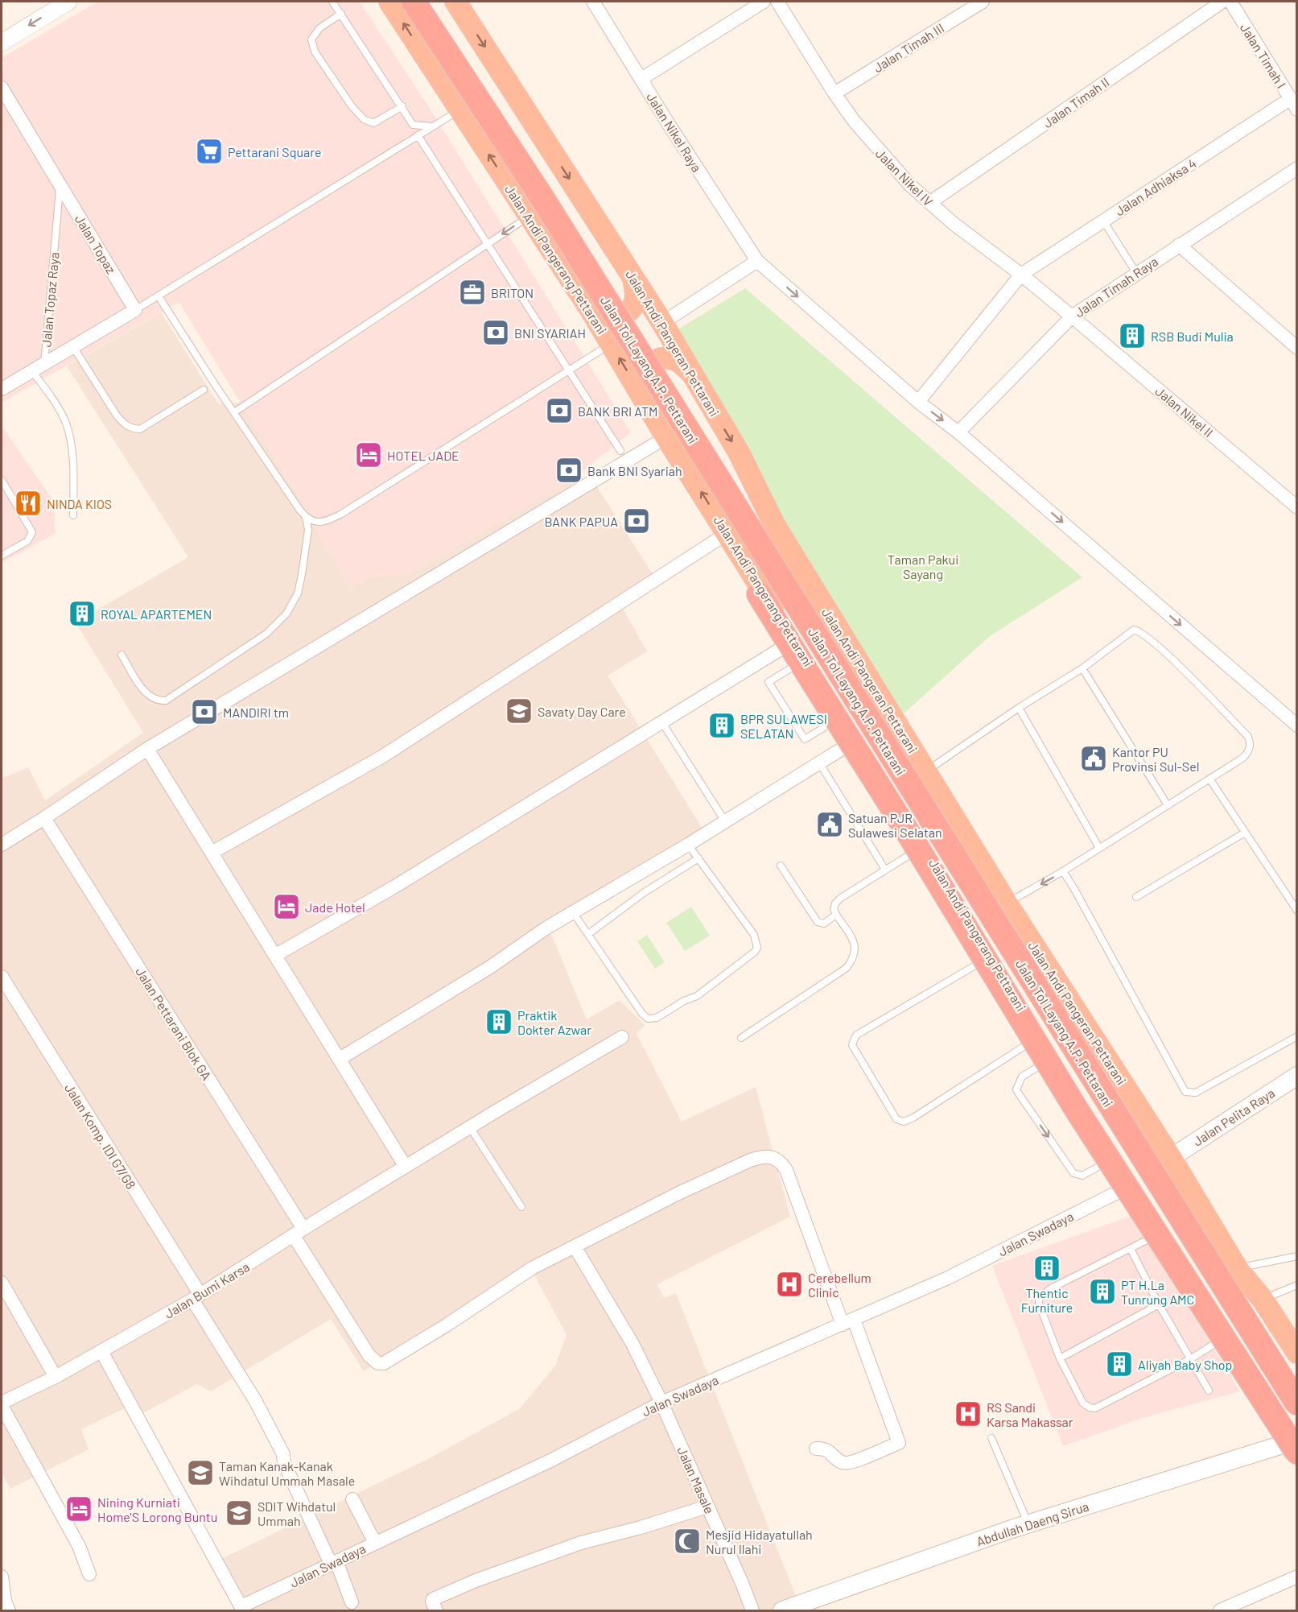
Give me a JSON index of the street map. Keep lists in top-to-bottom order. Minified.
{"streets":{"highway":["Jalan Andi Pangerang Pettarani","Jalan Andi Pangeran Pettarani","Jalan Tol Layang A.P. Pettarani"],"main road":["Jalan Pelita Raya","Abdullah Daeng Sirua"],"street":["Jalan Timah III","Jalan Timah I","Jalan Timah II","Jalan Nikel Raya","Jalan Nikel IV","Jalan Adhiaksa 4","Jalan Topaz","Jalan Timah Raya","Jalan Topaz Raya","Jalan Nikel II","Jalan Pettarani Blok GA","Jalan Komp. IDI G7/G8","Jalan Swadaya","Jalan Bumi Karsa","Jalan Masale"]},"crossings":[["Jalan Timah III","Jalan Nikel IV"],["Jalan Timah I","Jalan Adhiaksa 4"],["Jalan Timah II","Jalan Nikel IV"],["Jalan Nikel Raya","Jalan Adhiaksa 4"],["Jalan Nikel Raya","Jalan Timah Raya"],["Jalan Nikel IV","Jalan Adhiaksa 4"],["Jalan Nikel IV","Jalan Timah Raya"],["Jalan Nikel IV","Jalan Nikel II"],["Jalan Topaz","Jalan Topaz Raya"],["Jalan Andi Pangerang Pettarani","Jalan Swadaya"],["Jalan Timah Raya","Jalan Nikel II"],["Jalan Andi Pangeran Pettarani","Jalan Pelita Raya"],["Jalan Pettarani Blok GA","Jalan Bumi Karsa"],["Jalan Pettarani Blok GA","Jalan Masale"],["Jalan Komp. IDI G7/G8","Jalan Swadaya"],["Jalan Komp. IDI G7/G8","Jalan Bumi Karsa"],["Jalan Swadaya","Jalan Masale"]],"one_way":["Jalan Nikel Raya"],"parks":["Taman Pakui Sayang"],"places":{"supermarket":["Pettarani Square"],"office":["BRITON"],"bank":["BNI SYARIAH","BANK BRI ATM","Bank BNI Syariah","BANK PAPUA","MANDIRI tm"],"building":["RSB Budi Mulia","ROYAL APARTEMEN","BPR SULAWESI SELATAN","Praktik Dokter Azwar","Thentic Furniture","PT H.La Tunrung AMC","Aliyah Baby Shop"],"hotel":["HOTEL JADE","Jade Hotel","Nining Kurniati Home'S Lorong Buntu"],"restaurant":["NINDA KIOS"],"school or university":["Savaty Day Care","Taman Kanak-Kanak Wihdatul Ummah Masale","SDIT Wihdatul Ummah"],"public building":["Kantor PU Provinsi Sul-Sel","Satuan PJR Sulawesi Selatan"],"hospital":["Cerebellum Clinic","RS Sandi Karsa Makassar"],"mosque":["Mesjid Hidayatullah Nurul Ilahi"]}}
